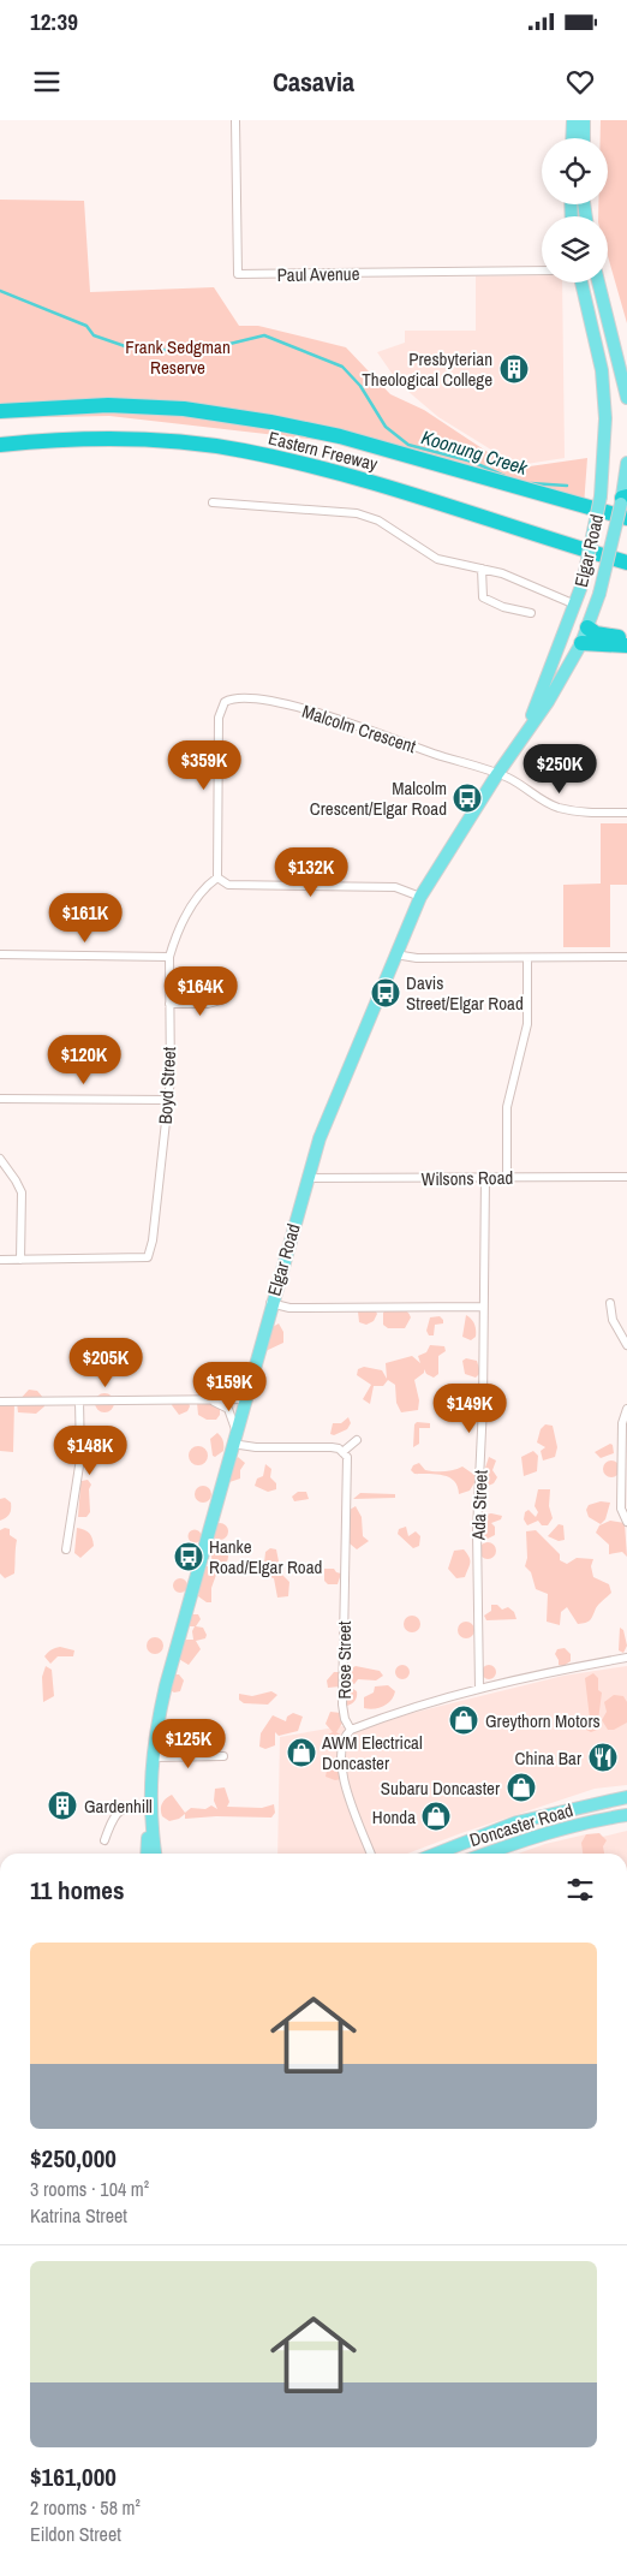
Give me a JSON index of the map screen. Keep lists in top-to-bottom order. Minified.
{"streets":{"highway":["Eastern Freeway"],"main road":["Elgar Road","Doncaster Road"],"street":["Paul Avenue","Malcolm Crescent","Boyd Street","Wilsons Road","Ada Street","Rose Street"]},"crossings":[["Elgar Road","Malcolm Crescent"],["Elgar Road","Wilsons Road"],["Malcolm Crescent","Boyd Street"],["Wilsons Road","Ada Street"]],"water":["Koonung Creek"],"parks":["Frank Sedgman Reserve"],"places":{"building":["Presbyterian Theological College","Gardenhill"],"bus stop":["Malcolm Crescent/Elgar Road","Davis Street/Elgar Road","Hanke Road/Elgar Road"],"shop":["Greythorn Motors","AWM Electrical Doncaster","Subaru Doncaster","Honda"],"restaurant":["China Bar"]},"page":{"status":"12:39","header":"Casavia","price":["$359K","$250K","$132K","$161K","$164K","$120K","$205K","$159K","$149K","$148K","$125K"],"heading":"11 homes","list":[{"name":"$250,000","note":"3 rooms · 104 m² · Katrina Street"},{"name":"$161,000","note":"2 rooms · 58 m² · Eildon Street"}]}}
